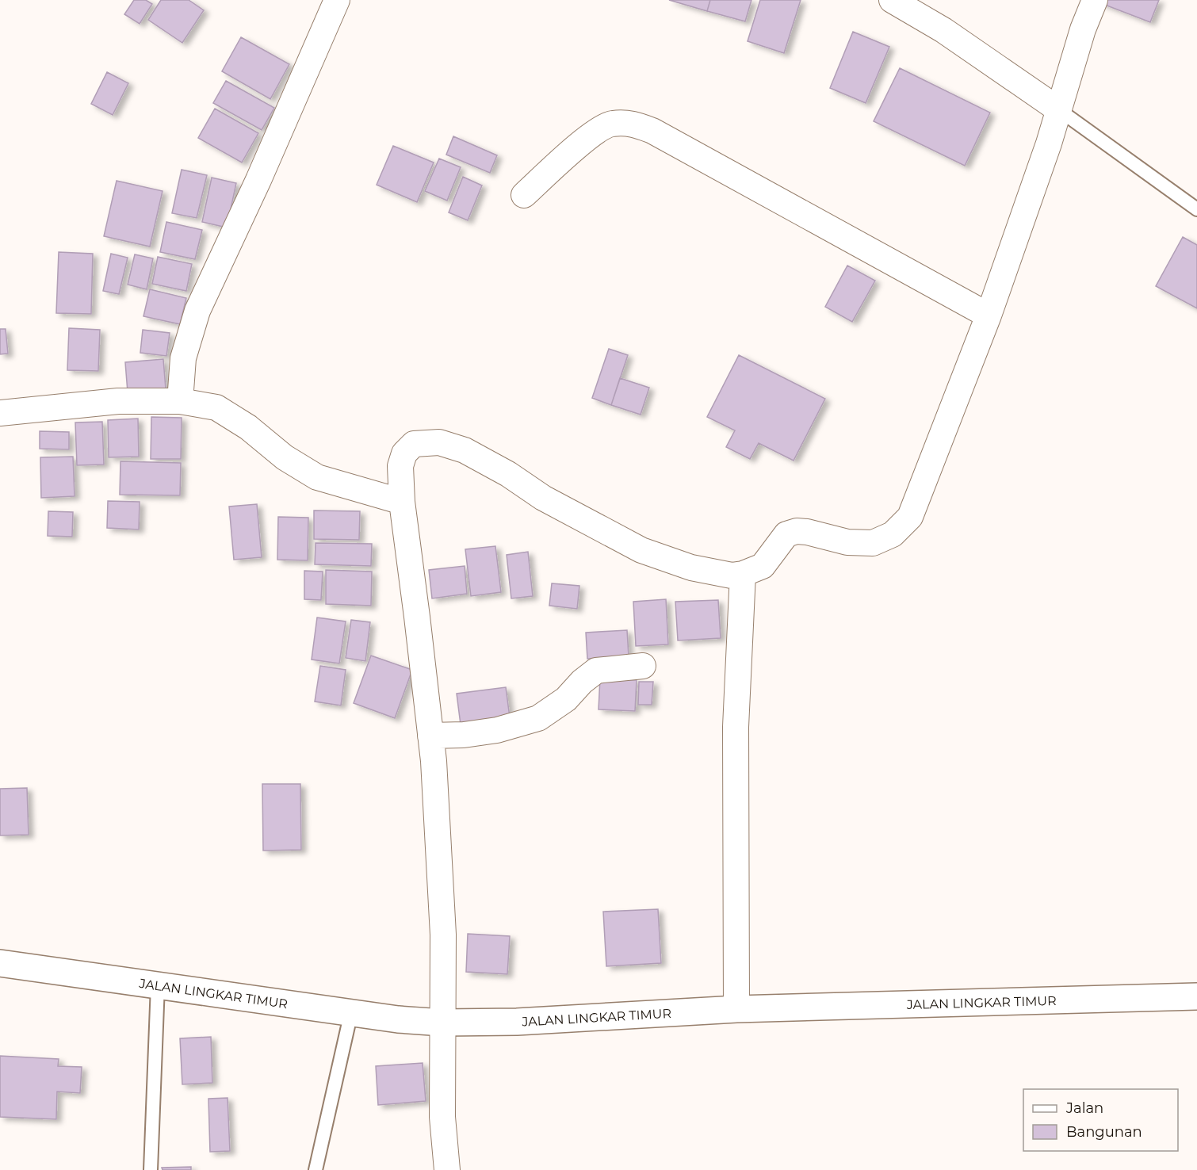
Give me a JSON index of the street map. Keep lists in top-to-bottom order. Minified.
{"streets":{"highway":["JALAN LINGKAR TIMUR"]},"legend":["Jalan","Bangunan"]}
